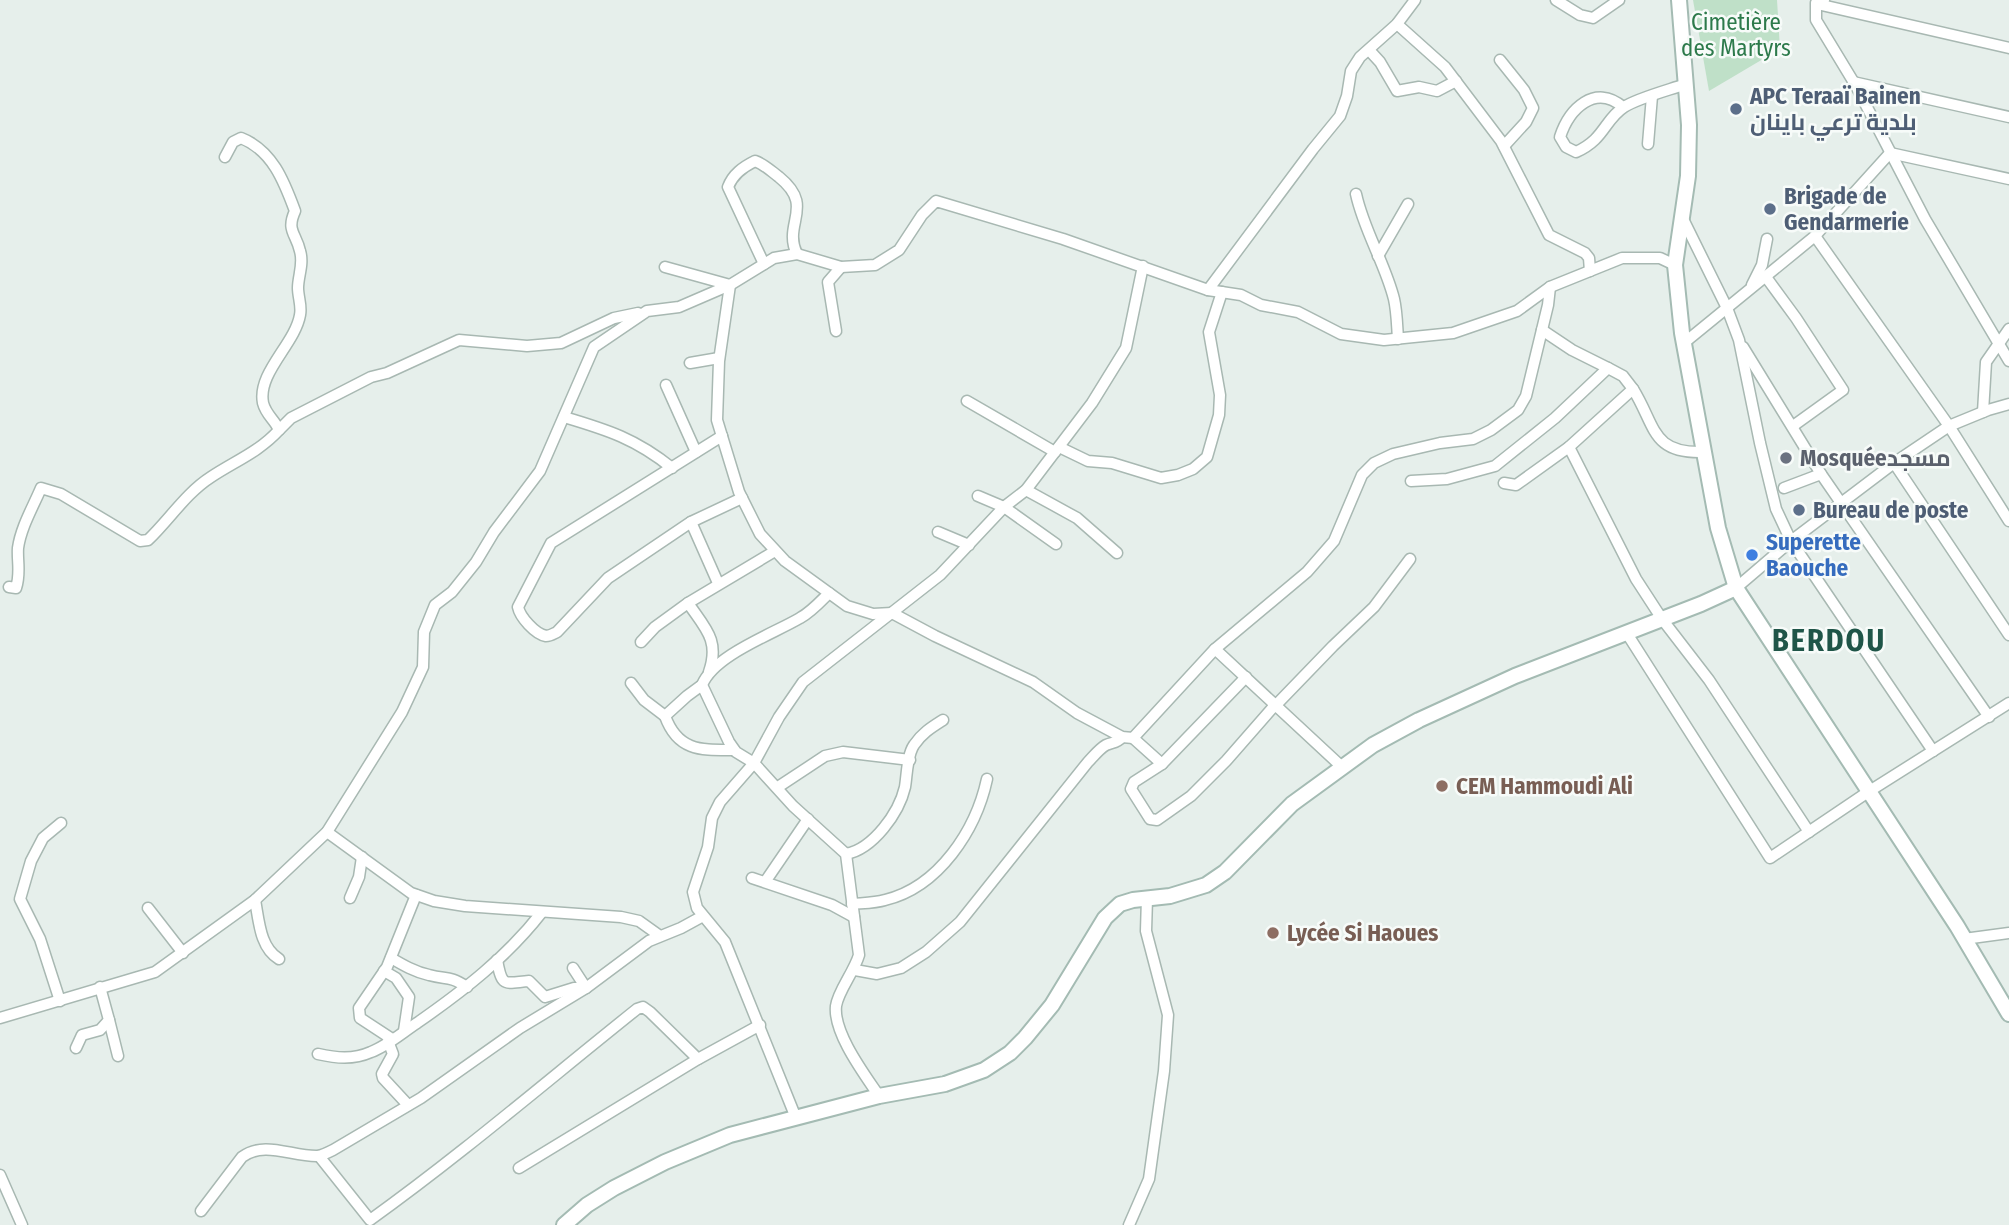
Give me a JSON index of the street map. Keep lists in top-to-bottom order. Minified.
{"districts":["BERDOU"],"parks":["Cimetière des Martyrs"],"places":["APC Teraaï Bainen بلدية ترعي باينان","Brigade de Gendarmerie","Mosquéeمسجد","Bureau de poste","Superette Baouche","CEM Hammoudi Ali","Lycée Si Haoues"]}
